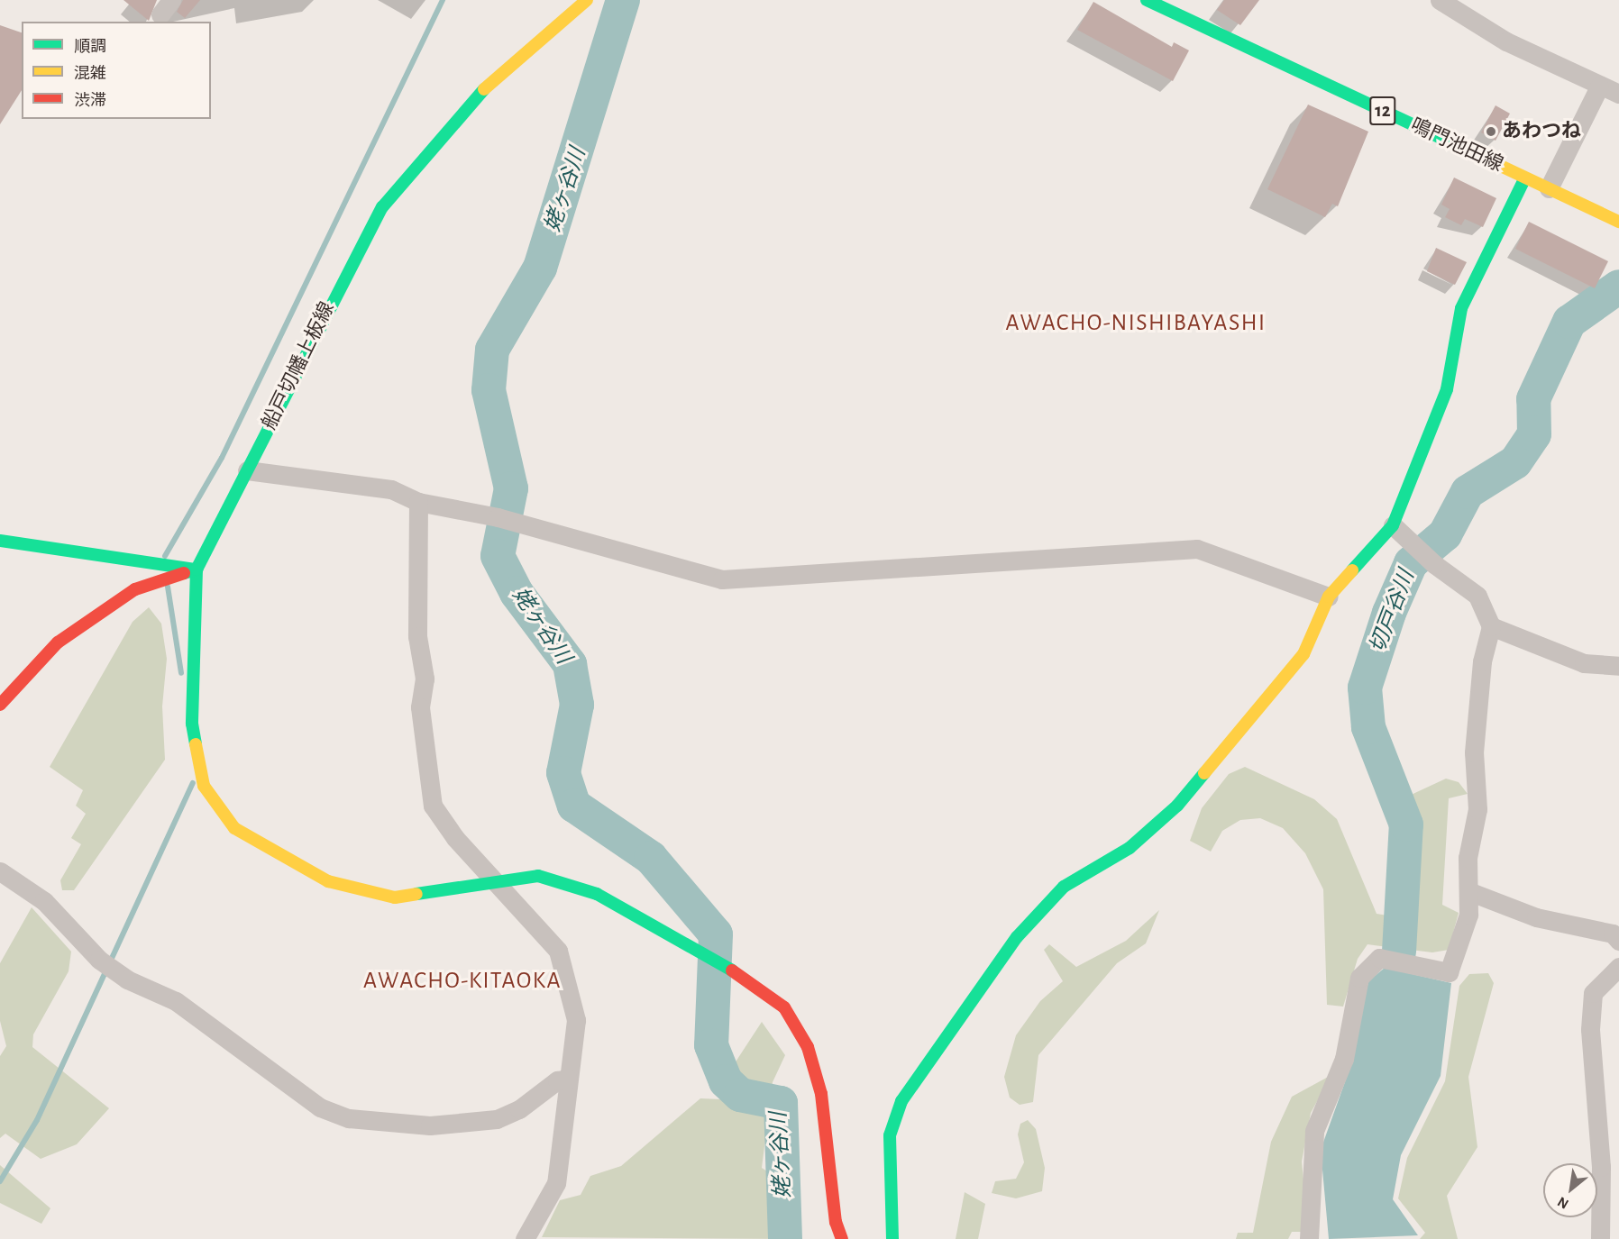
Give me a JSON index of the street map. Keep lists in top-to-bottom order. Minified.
{"streets":{"street":["12","鳴門池田線","船戸切幡上板線"]},"districts":["AWACHO-NISHIBAYASHI","AWACHO-KITAOKA"],"water":["姥ヶ谷川","切戸谷川"],"places":["あわつね"],"legend":["順調","混雑","渋滞"],"north":"bottom left"}
